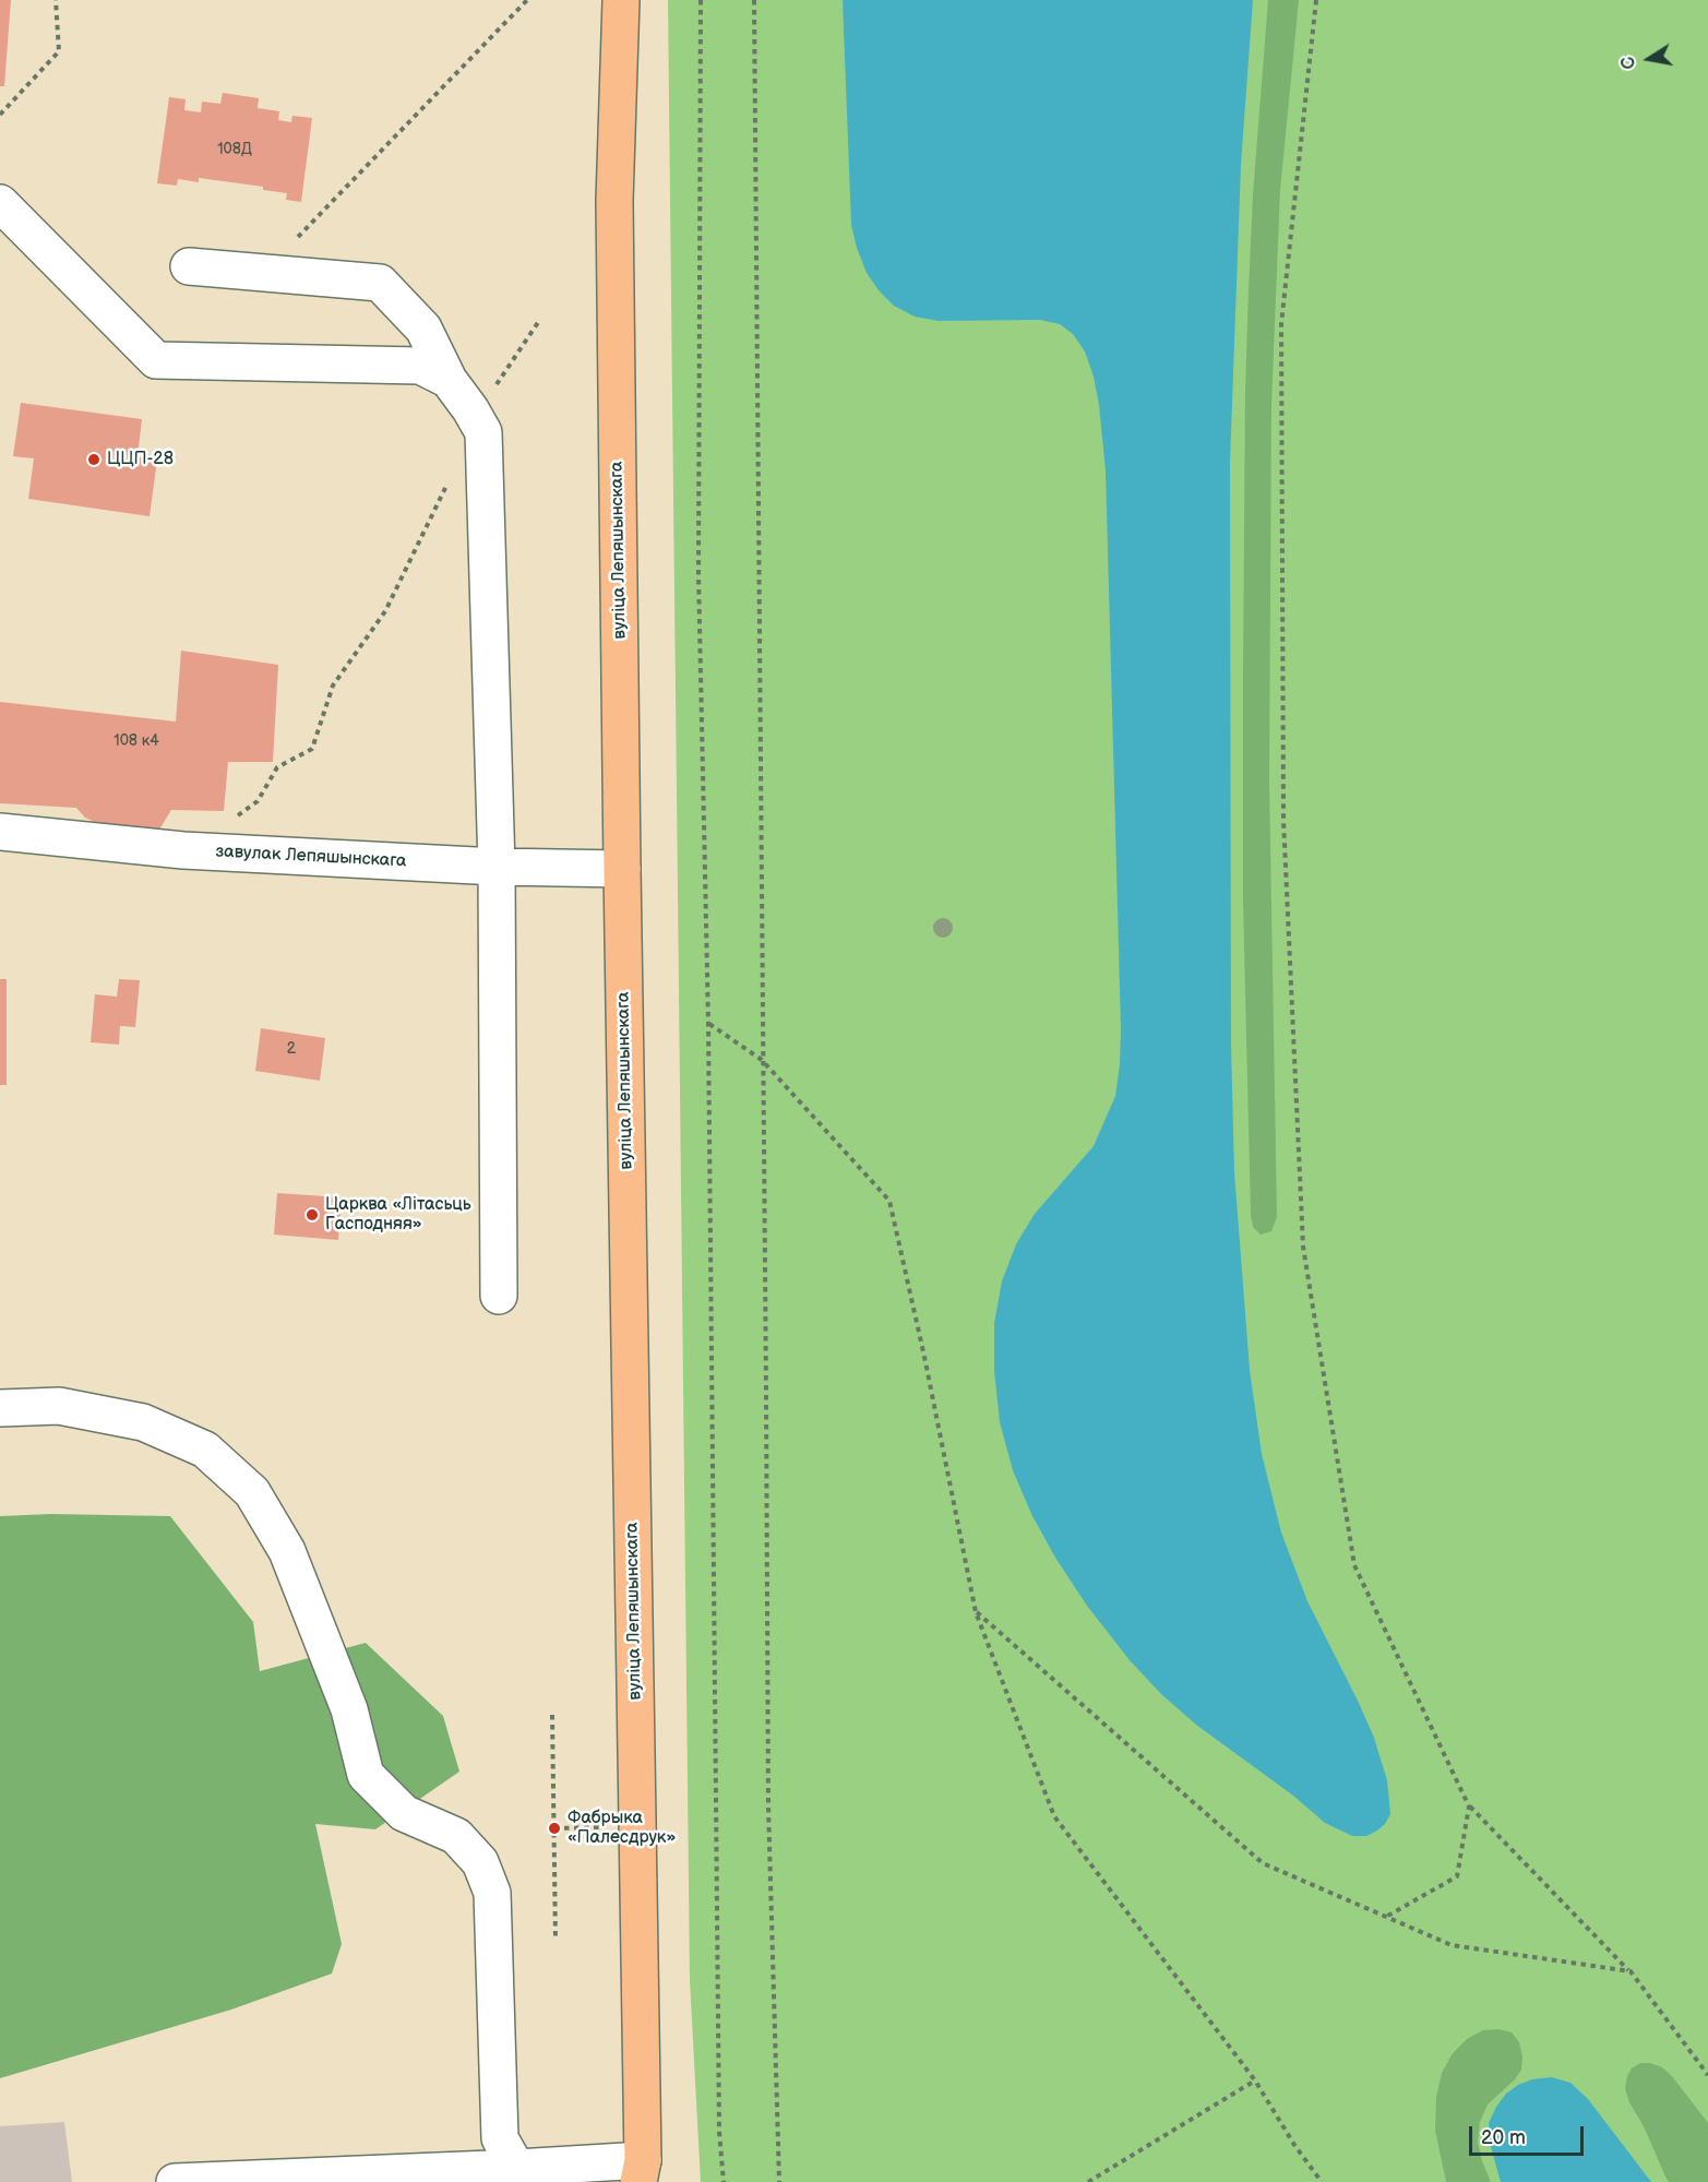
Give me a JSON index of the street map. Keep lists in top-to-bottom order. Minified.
{"streets":{"main road":["вуліца Лепяшынскага"],"street":["завулак Лепяшынскага"]},"crossings":[["вуліца Лепяшынскага","завулак Лепяшынскага"]],"places":["ЦЦП-28","Царква «Літасьць Гасподняя»","Фабрыка «Палесдрук»"],"house_numbers":["108Д","108 к4","2"],"scale_bar":"20 m","north":"left"}
